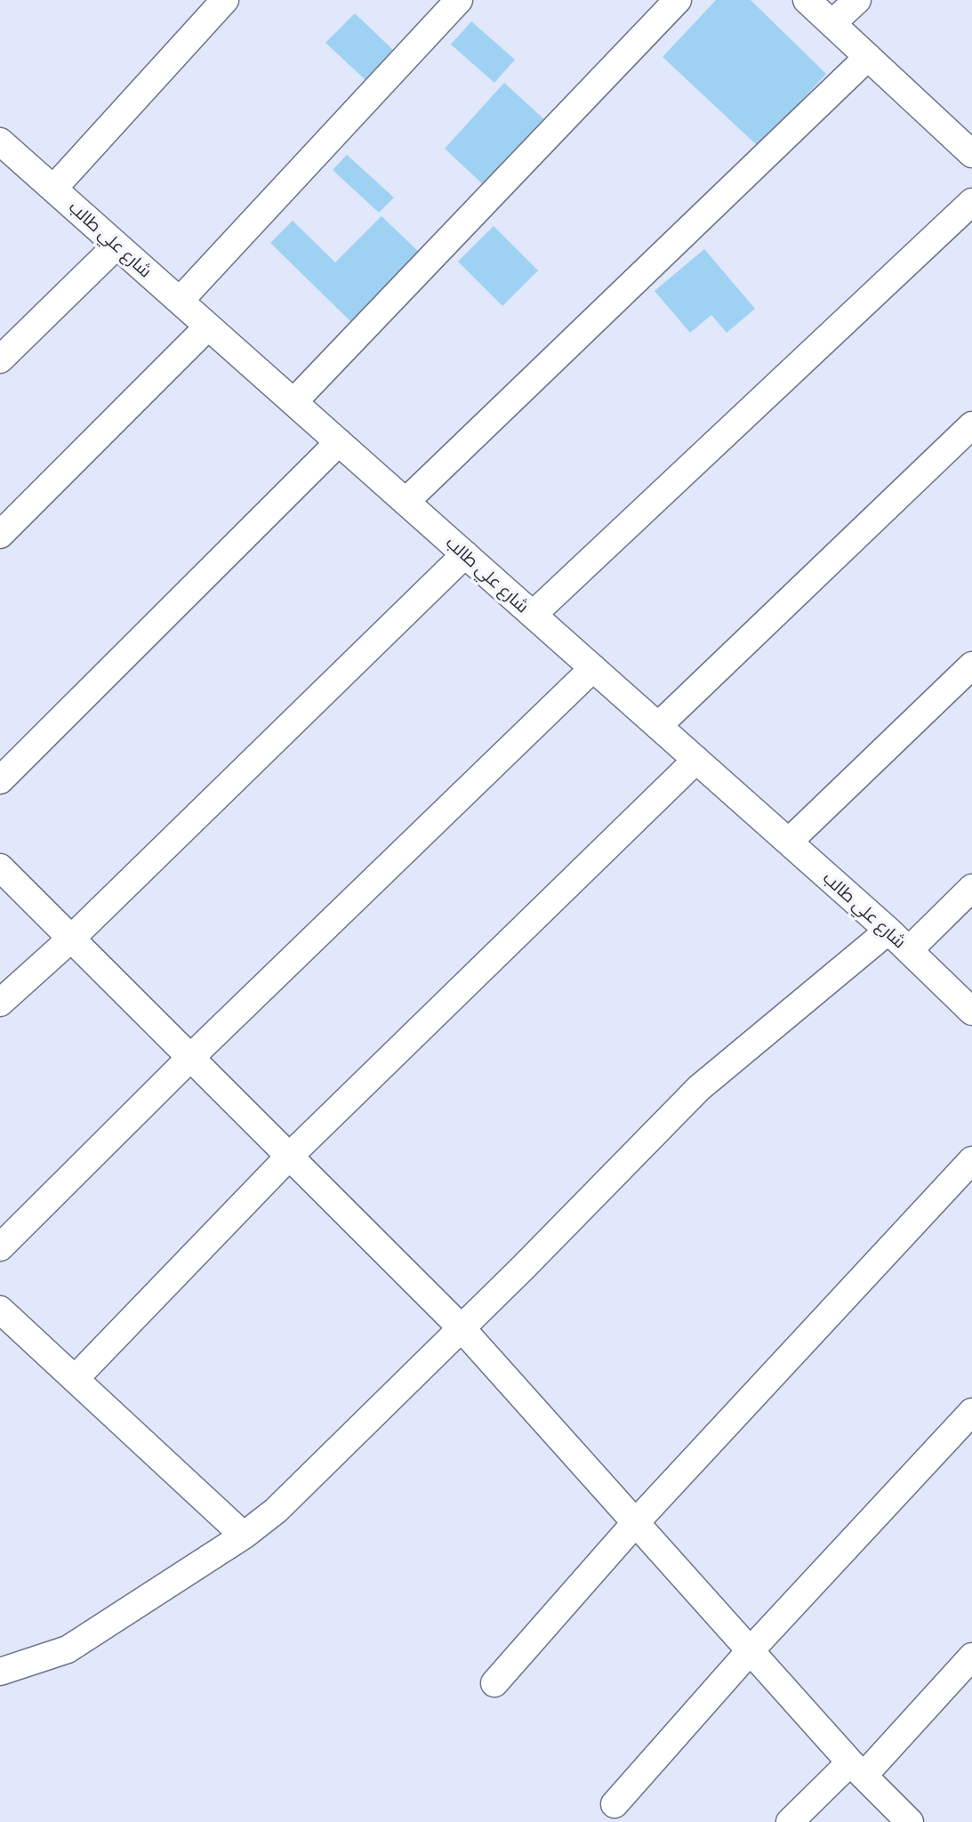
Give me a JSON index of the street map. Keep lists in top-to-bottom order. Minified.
{"streets":{"street":["شارع علي طالب"]}}
